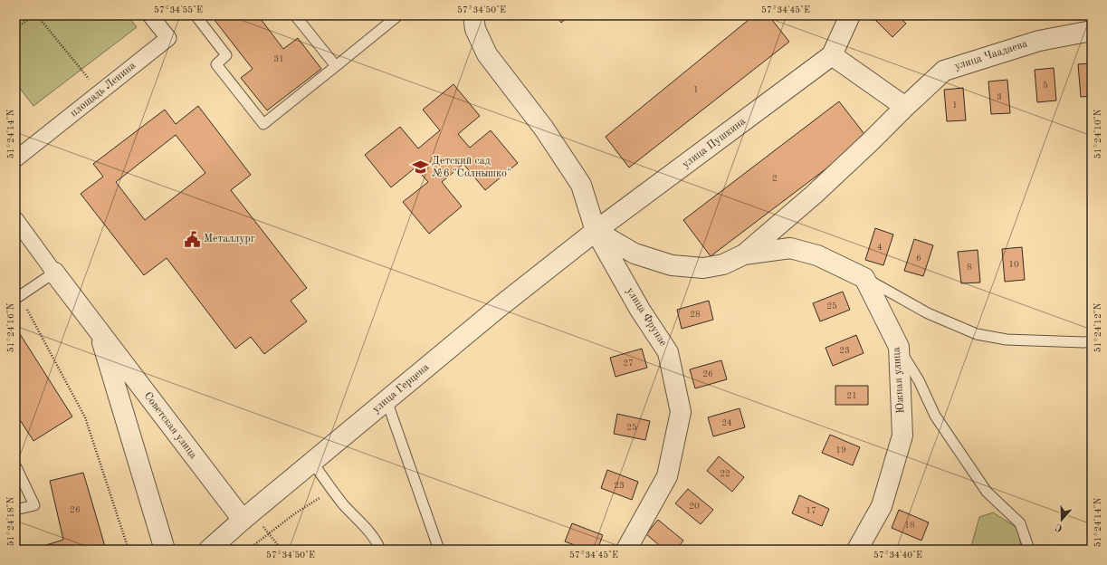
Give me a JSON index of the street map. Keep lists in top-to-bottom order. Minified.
{"streets":{"street":["улица Чаадаева","площадь Ленина","улица Пушкина","улица Фрунзе","Южная улица","улица Герцена","Советская улица"]},"crossings":[["улица Пушкина","улица Фрунзе"],["улица Пушкина","улица Герцена"],["улица Фрунзе","улица Герцена"],["улица Герцена","Советская улица"]],"places":{"school or university":["Детский сад №6 \"Солнышко\""],"public building":["Металлург"]},"house_numbers":["31","5","1","3","1","2","4","6","10","8","25","28","23","27","26","21","24","25","19","22","23","20","26","17","18"],"north":"bottom","coordinates":["57°34'55\"E","57°34'50\"E","57°34'45\"E","51°24'14\"N","51°24'10\"N","51°24'16\"N","51°24'12\"N","51°24'18\"N","57°34'40\"E"]}
